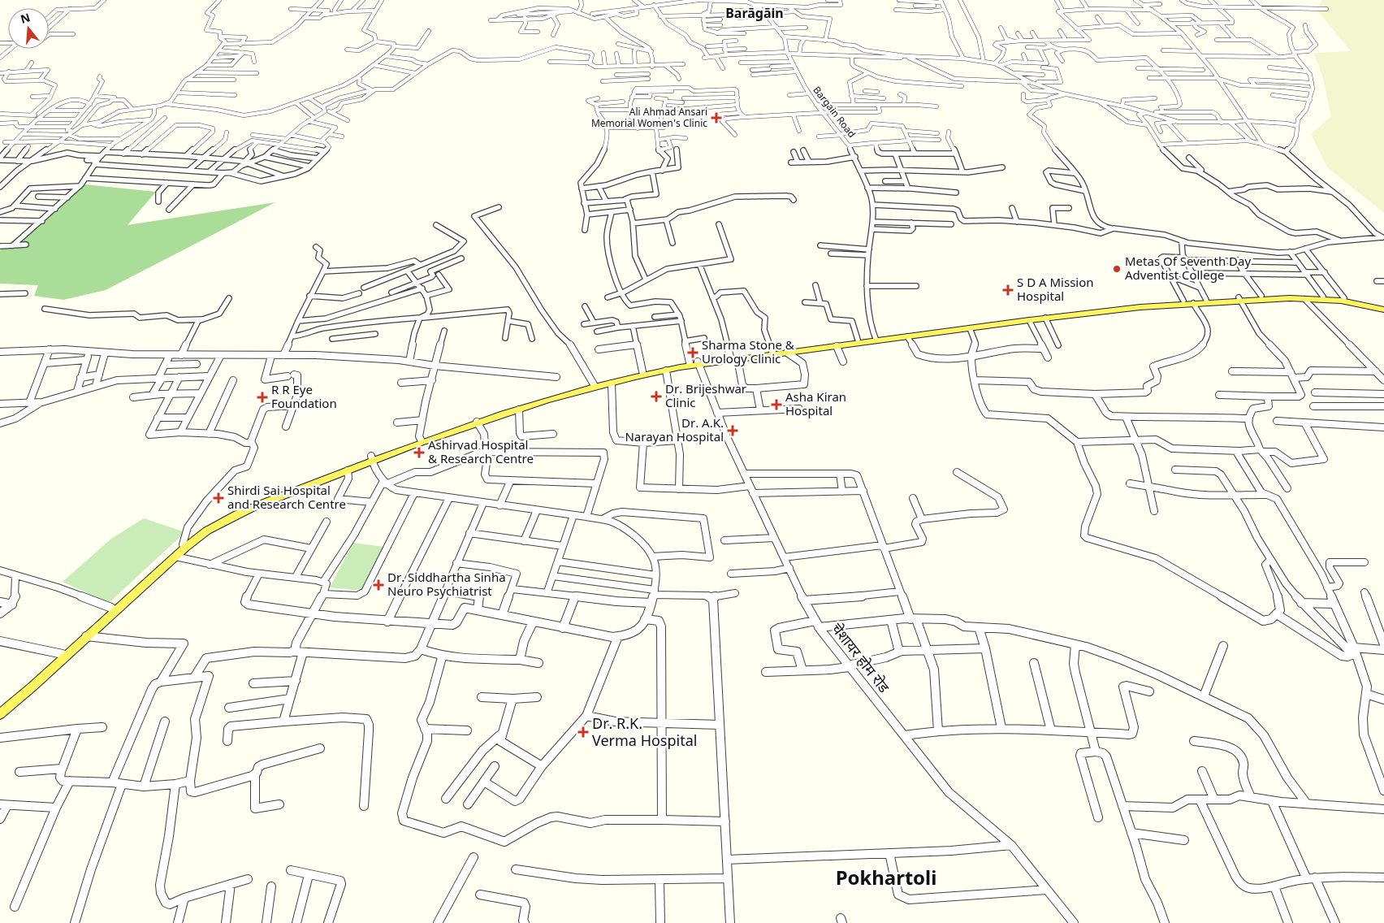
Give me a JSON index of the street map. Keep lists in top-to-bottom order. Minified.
{"streets":{"street":["Bargain Road","चेशायर होम रोड"]},"districts":["Barāgāin","Pokhartoli"],"places":{"health":["Ali Ahmad Ansari Memorial Women's Clinic","S D A Mission Hospital","Sharma Stone & Urology Clinic","Dr. Brijeshwar Clinic","R R Eye Foundation","Asha Kiran Hospital","Dr. A.K. Narayan Hospital","Ashirvad Hospital & Research Centre","Shirdi Sai Hospital and Research Centre","Dr. Siddhartha Sinha Neuro Psychiatrist","Dr. R.K. Verma Hospital"],"other":["Metas Of Seventh Day Adventist College"]},"north":"top"}
